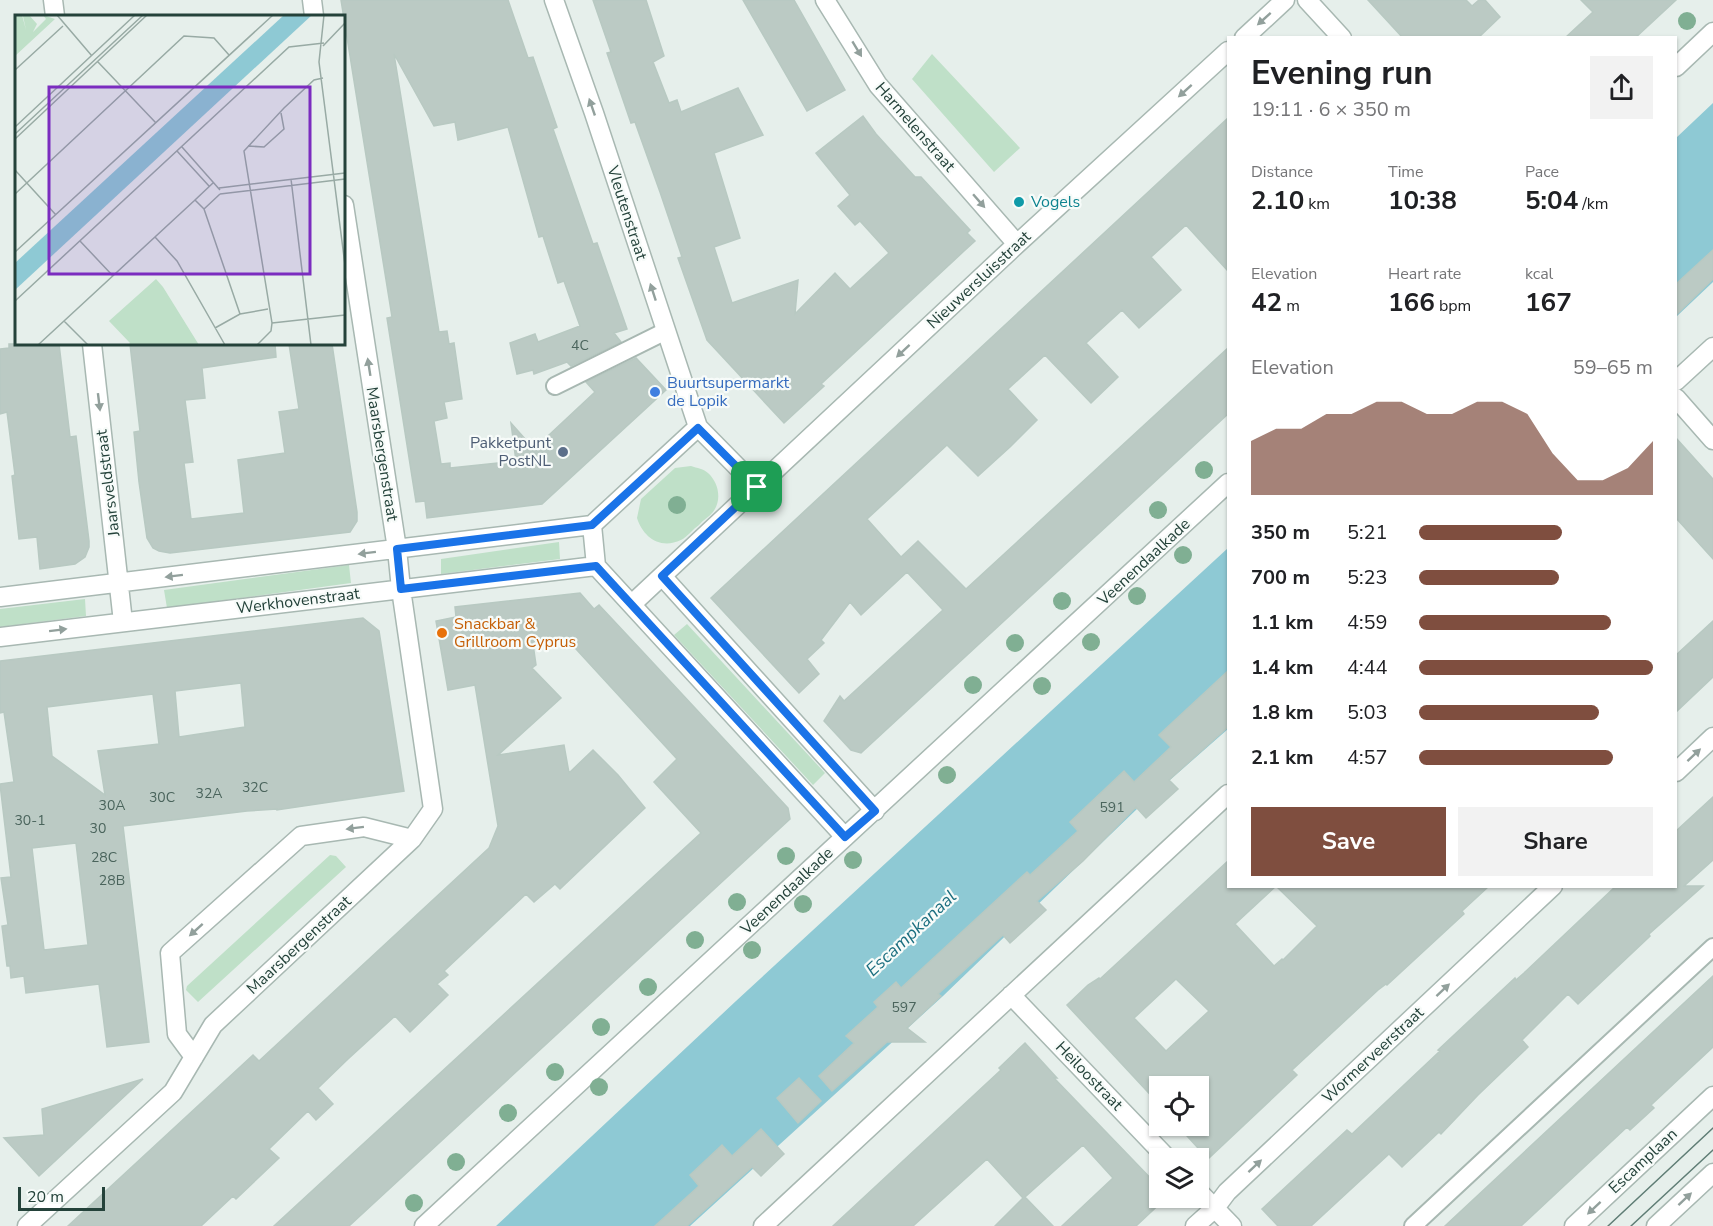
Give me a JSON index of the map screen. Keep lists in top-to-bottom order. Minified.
{"streets":{"street":["Harmelenstraat","Vleutenstraat","Nieuwersluisstraat","Maarsbergenstraat","Jaarsveldstraat","Veenendaalkade","Werkhovenstraat","Wormerveerstraat","Heiloostraat","Escamplaan"]},"crossings":[["Harmelenstraat","Nieuwersluisstraat"],["Maarsbergenstraat","Werkhovenstraat"],["Jaarsveldstraat","Werkhovenstraat"]],"one_way":["Harmelenstraat","Vleutenstraat","Nieuwersluisstraat","Jaarsveldstraat","Wormerveerstraat"],"water":["Escampkanaal"],"places":["Vogels","Buurtsupermarkt de Lopik","Pakketpunt PostNL","Snackbar & Grillroom Cyprus"],"house_numbers":["4C","32C","32A","30C","30A","591","30-1","30","28C","28B","597"],"scale_bar":"20 m","page":{"heading":["Evening run","19:11 · 6 × 350 m"],"stats":[["Distance","2.10 km"],["Time","10:38"],["Pace","5:04 /km"],["Elevation","42 m"],["Heart rate","166 bpm"],["kcal","167"]],"chart":["Elevation","59–65 m"],"list":[{"name":"350 m","note":"5:21"},{"name":"700 m","note":"5:23"},{"name":"1.1 km","note":"4:59"},{"name":"1.4 km","note":"4:44"},{"name":"1.8 km","note":"5:03"},{"name":"2.1 km","note":"4:57"}],"buttons":["Save","Share"],"scale":"20 m"}}
